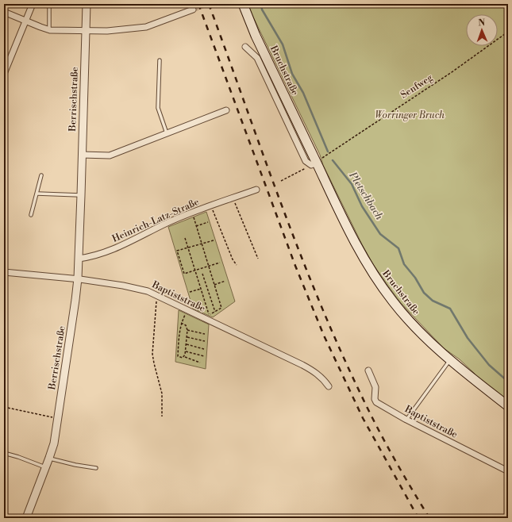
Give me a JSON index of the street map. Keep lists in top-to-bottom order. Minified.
{"streets":{"main road":["Bruchstraße"],"street":["Berrischstraße","Heinrich-Latz-Straße","Baptiststraße"],"path":["Senfweg"]},"crossings":[["Bruchstraße","Senfweg"],["Berrischstraße","Heinrich-Latz-Straße"],["Berrischstraße","Baptiststraße"]],"water":["Pletschbach"],"parks":["Worringer Bruch"],"north":"top"}
